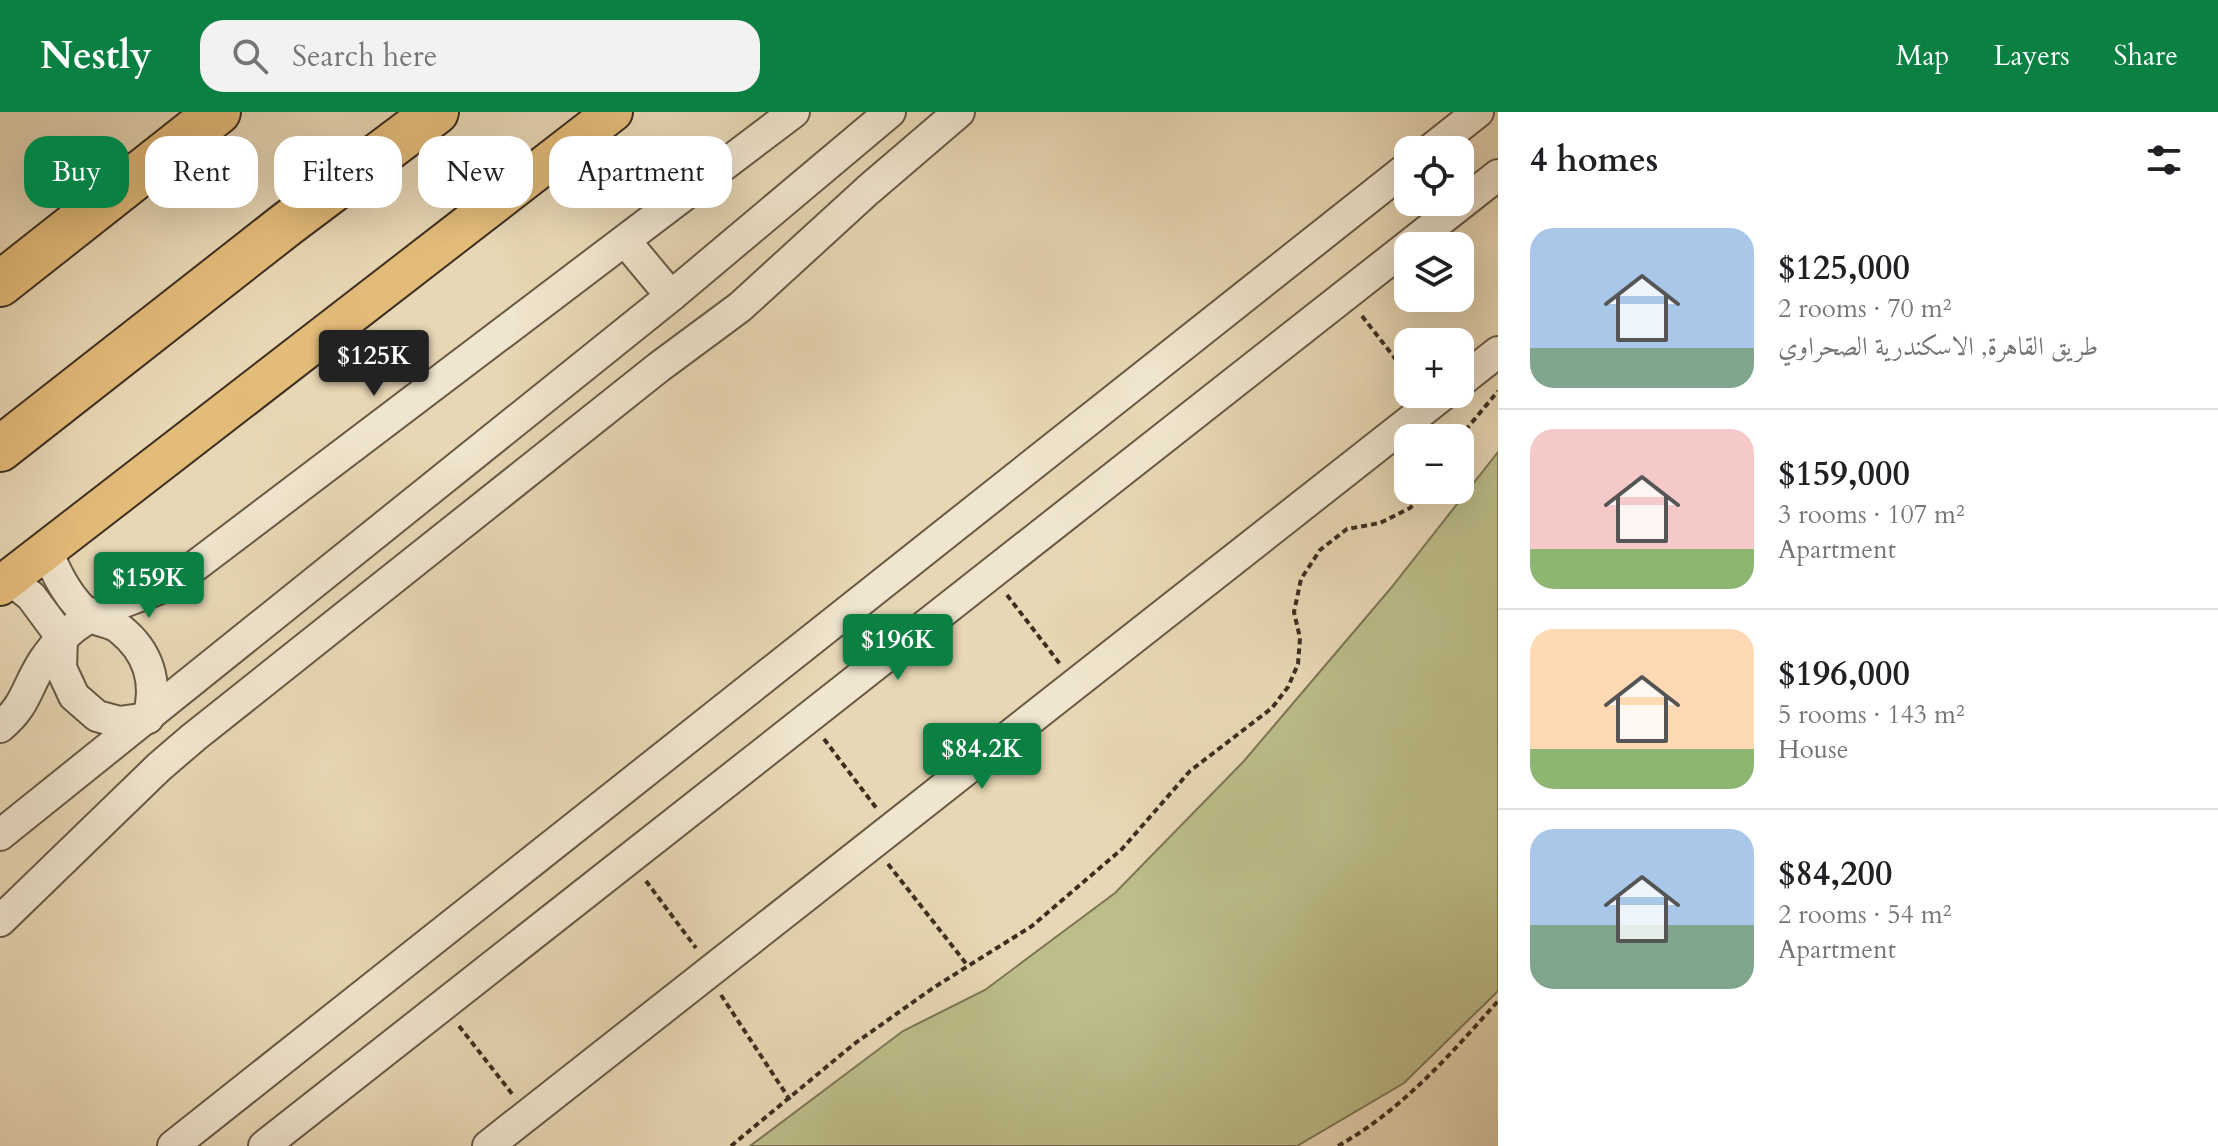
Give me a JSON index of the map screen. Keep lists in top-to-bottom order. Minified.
{"page":{"header":"Nestly","search":"Search here","nav":["Map","Layers","Share"],"heading":"4 homes","map_buttons":["+","−"],"chip":["Buy","Rent","Filters","New","Apartment"],"list":[{"name":"$125,000","note":"2 rooms · 70 m² · طريق القاهرة, الاسكندرية الصحراوي"},{"name":"$159,000","note":"3 rooms · 107 m² · Apartment"},{"name":"$196,000","note":"5 rooms · 143 m² · House"},{"name":"$84,200","note":"2 rooms · 54 m² · Apartment"}],"price":["$125K","$159K","$196K","$84.2K"]}}
